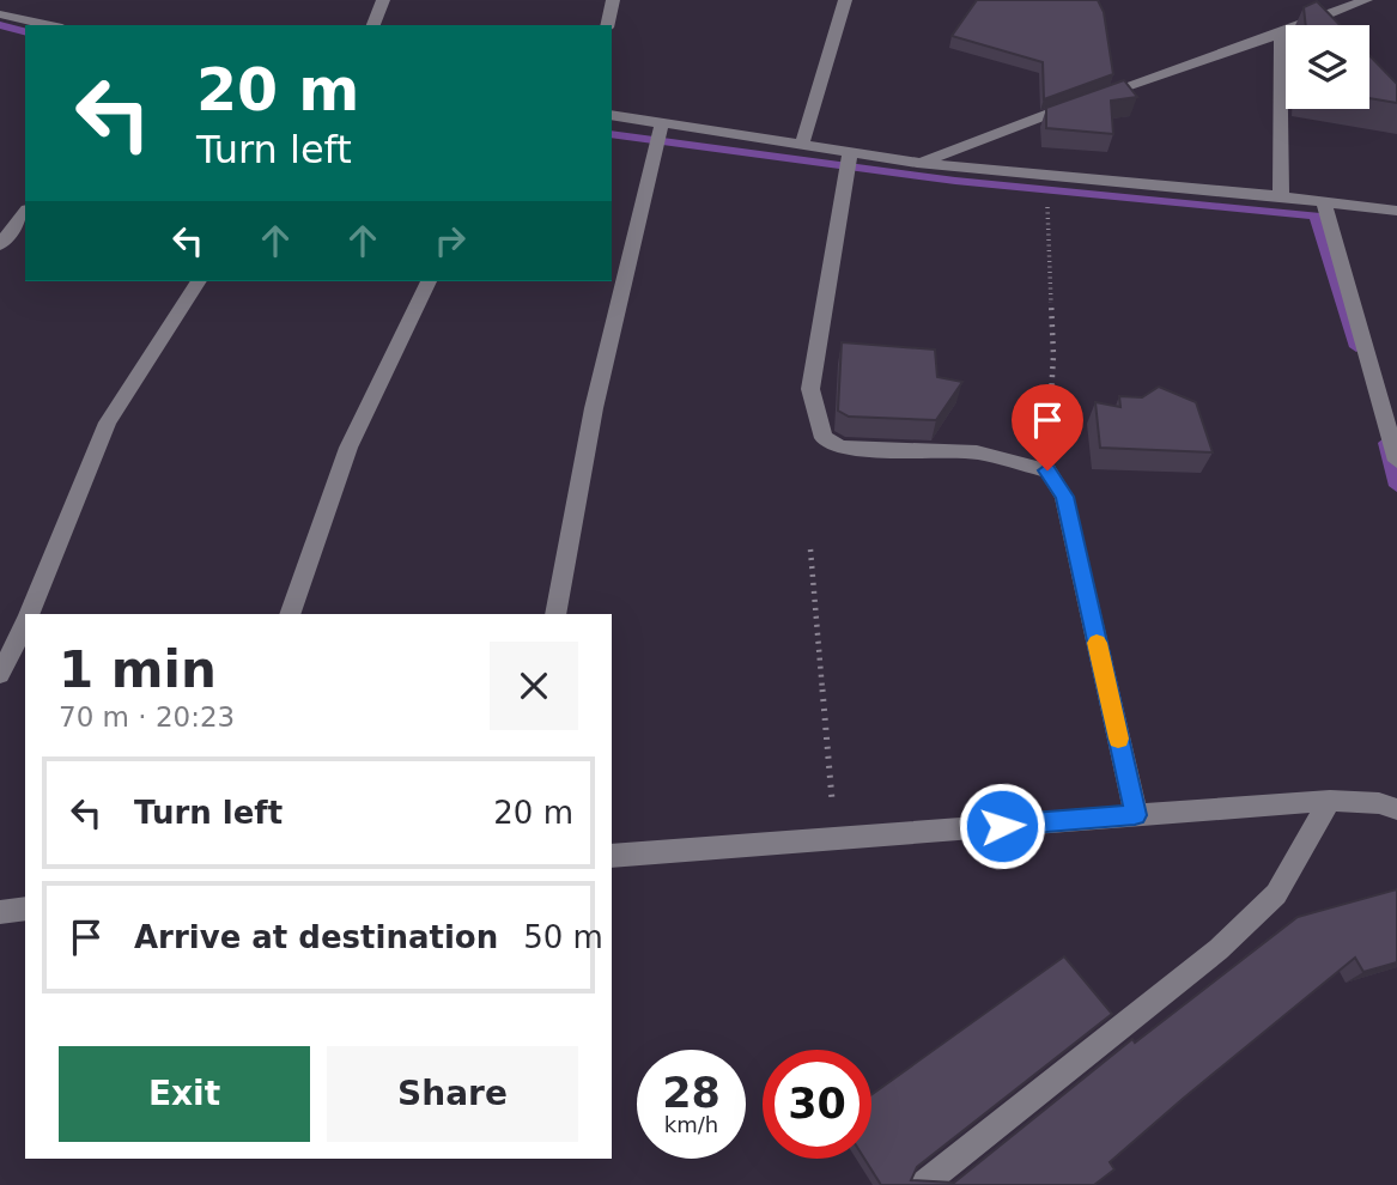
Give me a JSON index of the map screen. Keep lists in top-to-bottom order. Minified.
{"page":{"turn":["20 m","Turn left"],"heading":["1 min","70 m · 20:23"],"list":[{"name":"Turn left","value":"20 m"},{"name":"Arrive at destination","value":"50 m"}],"buttons":["Exit","Share"],"speed":"28 km/h","limit":"30"}}
